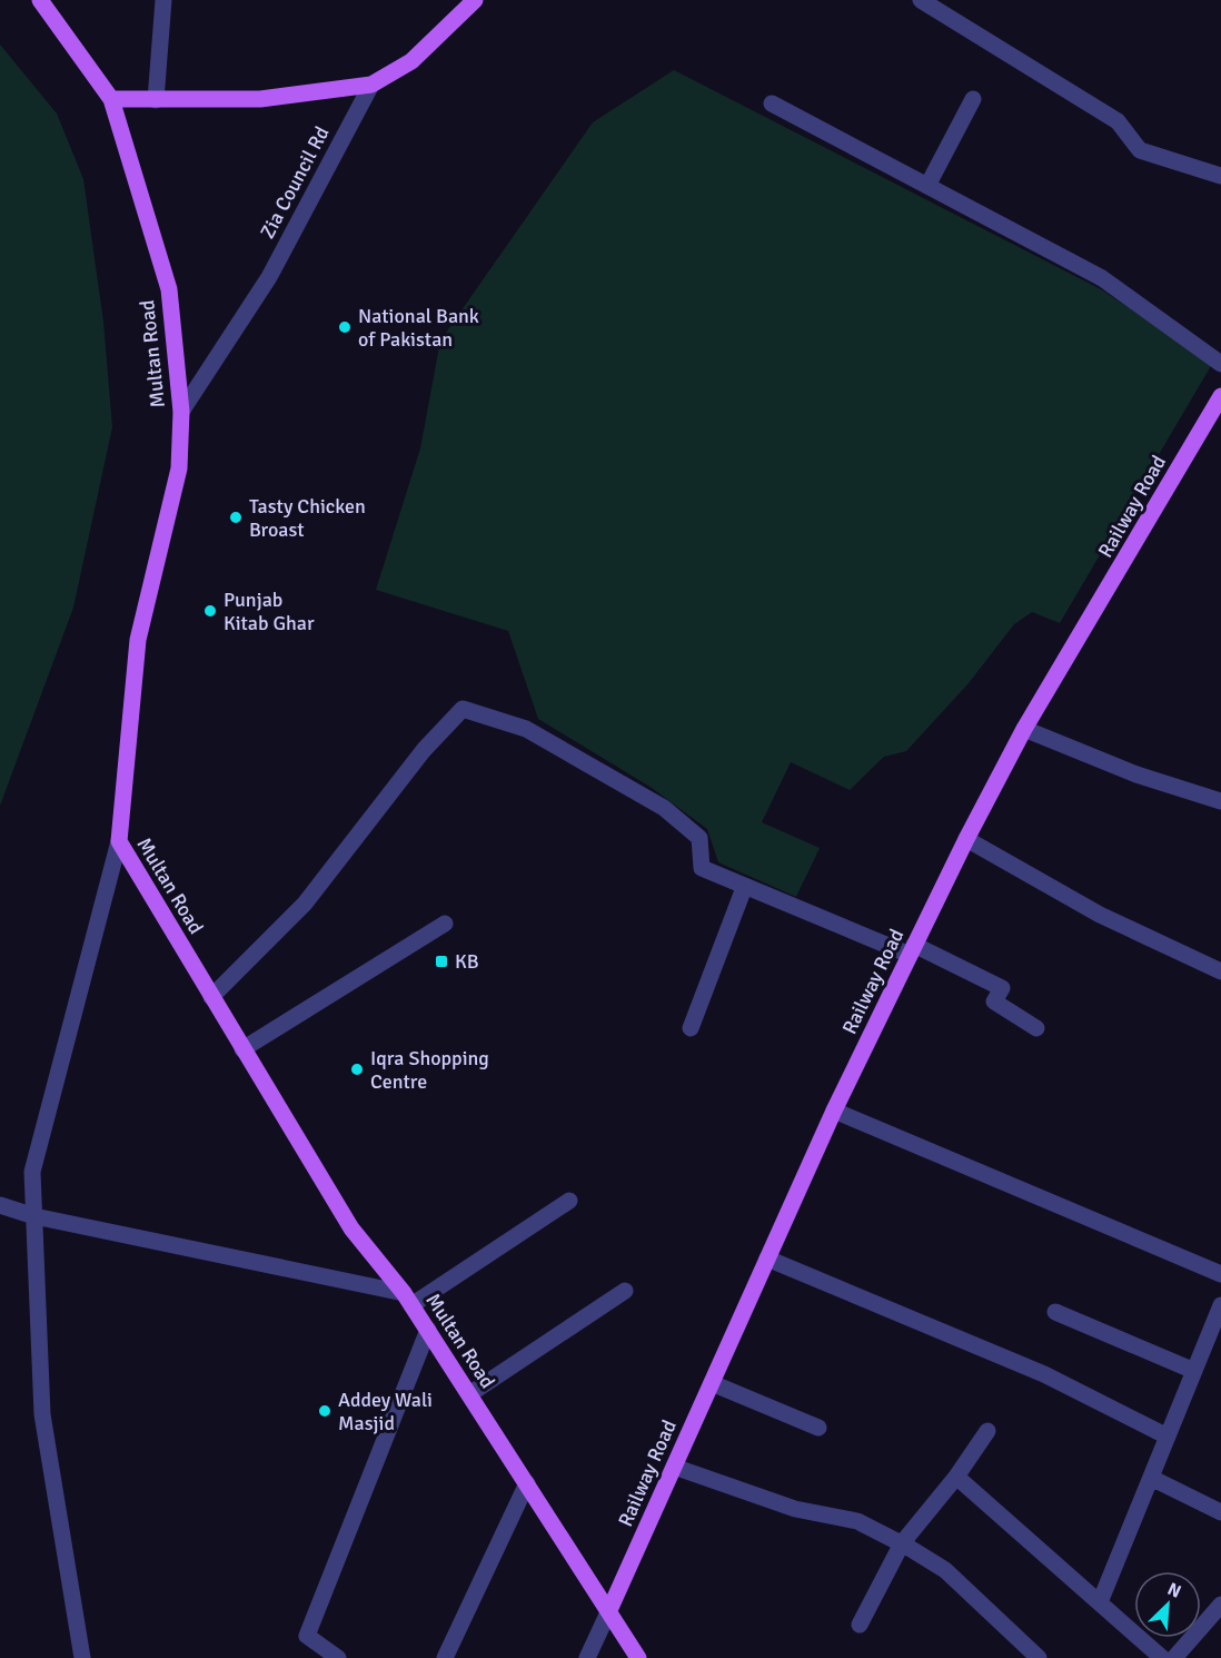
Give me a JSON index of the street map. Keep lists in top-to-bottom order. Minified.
{"streets":{"main road":["Multan Road","Railway Road"],"street":["Zia Council Rd"]},"crossings":[["Zia Council Rd","Multan Road"],["Multan Road","Railway Road"]],"places":{"other":["National Bank of Pakistan","Tasty Chicken Broast","Punjab Kitab Ghar","Iqra Shopping Centre","Addey Wali Masjid"],"transit":["KB"]},"north":"top right"}
